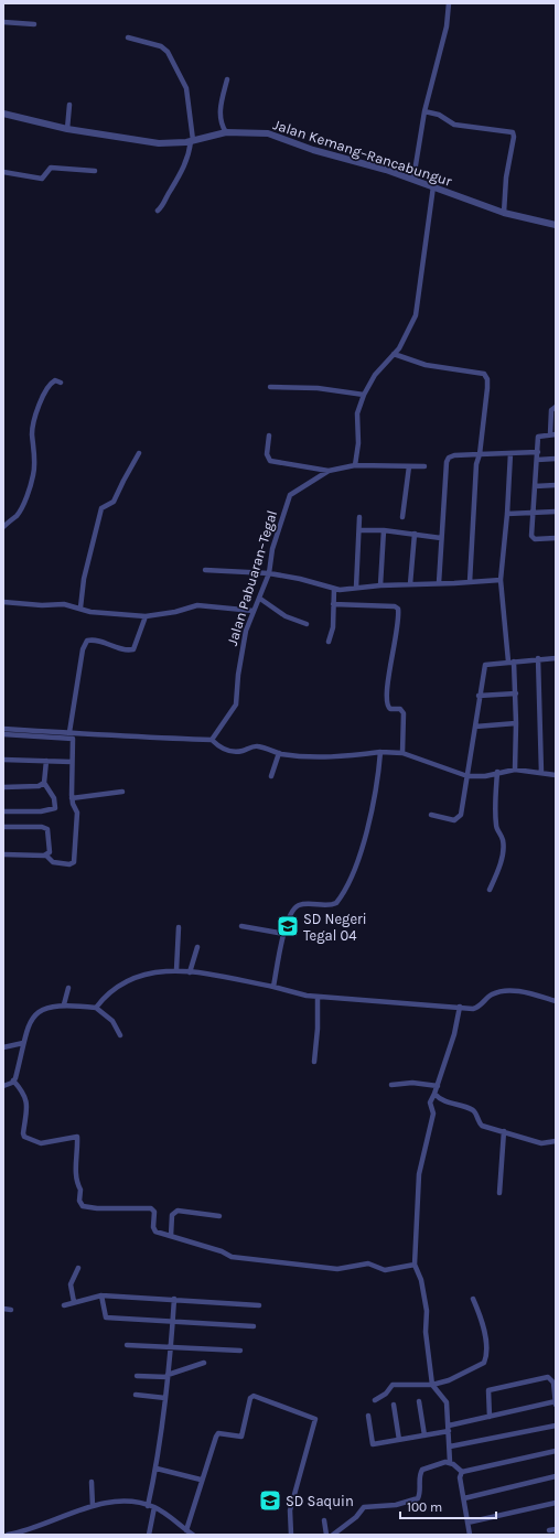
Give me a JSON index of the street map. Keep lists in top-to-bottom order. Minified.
{"streets":{"street":["Jalan Kemang–Rancabungur","Jalan Pabuaran–Tegal"]},"places":{"school or university":["SD Negeri Tegal 04","SD Saquin"]},"scale_bar":"100 m"}
